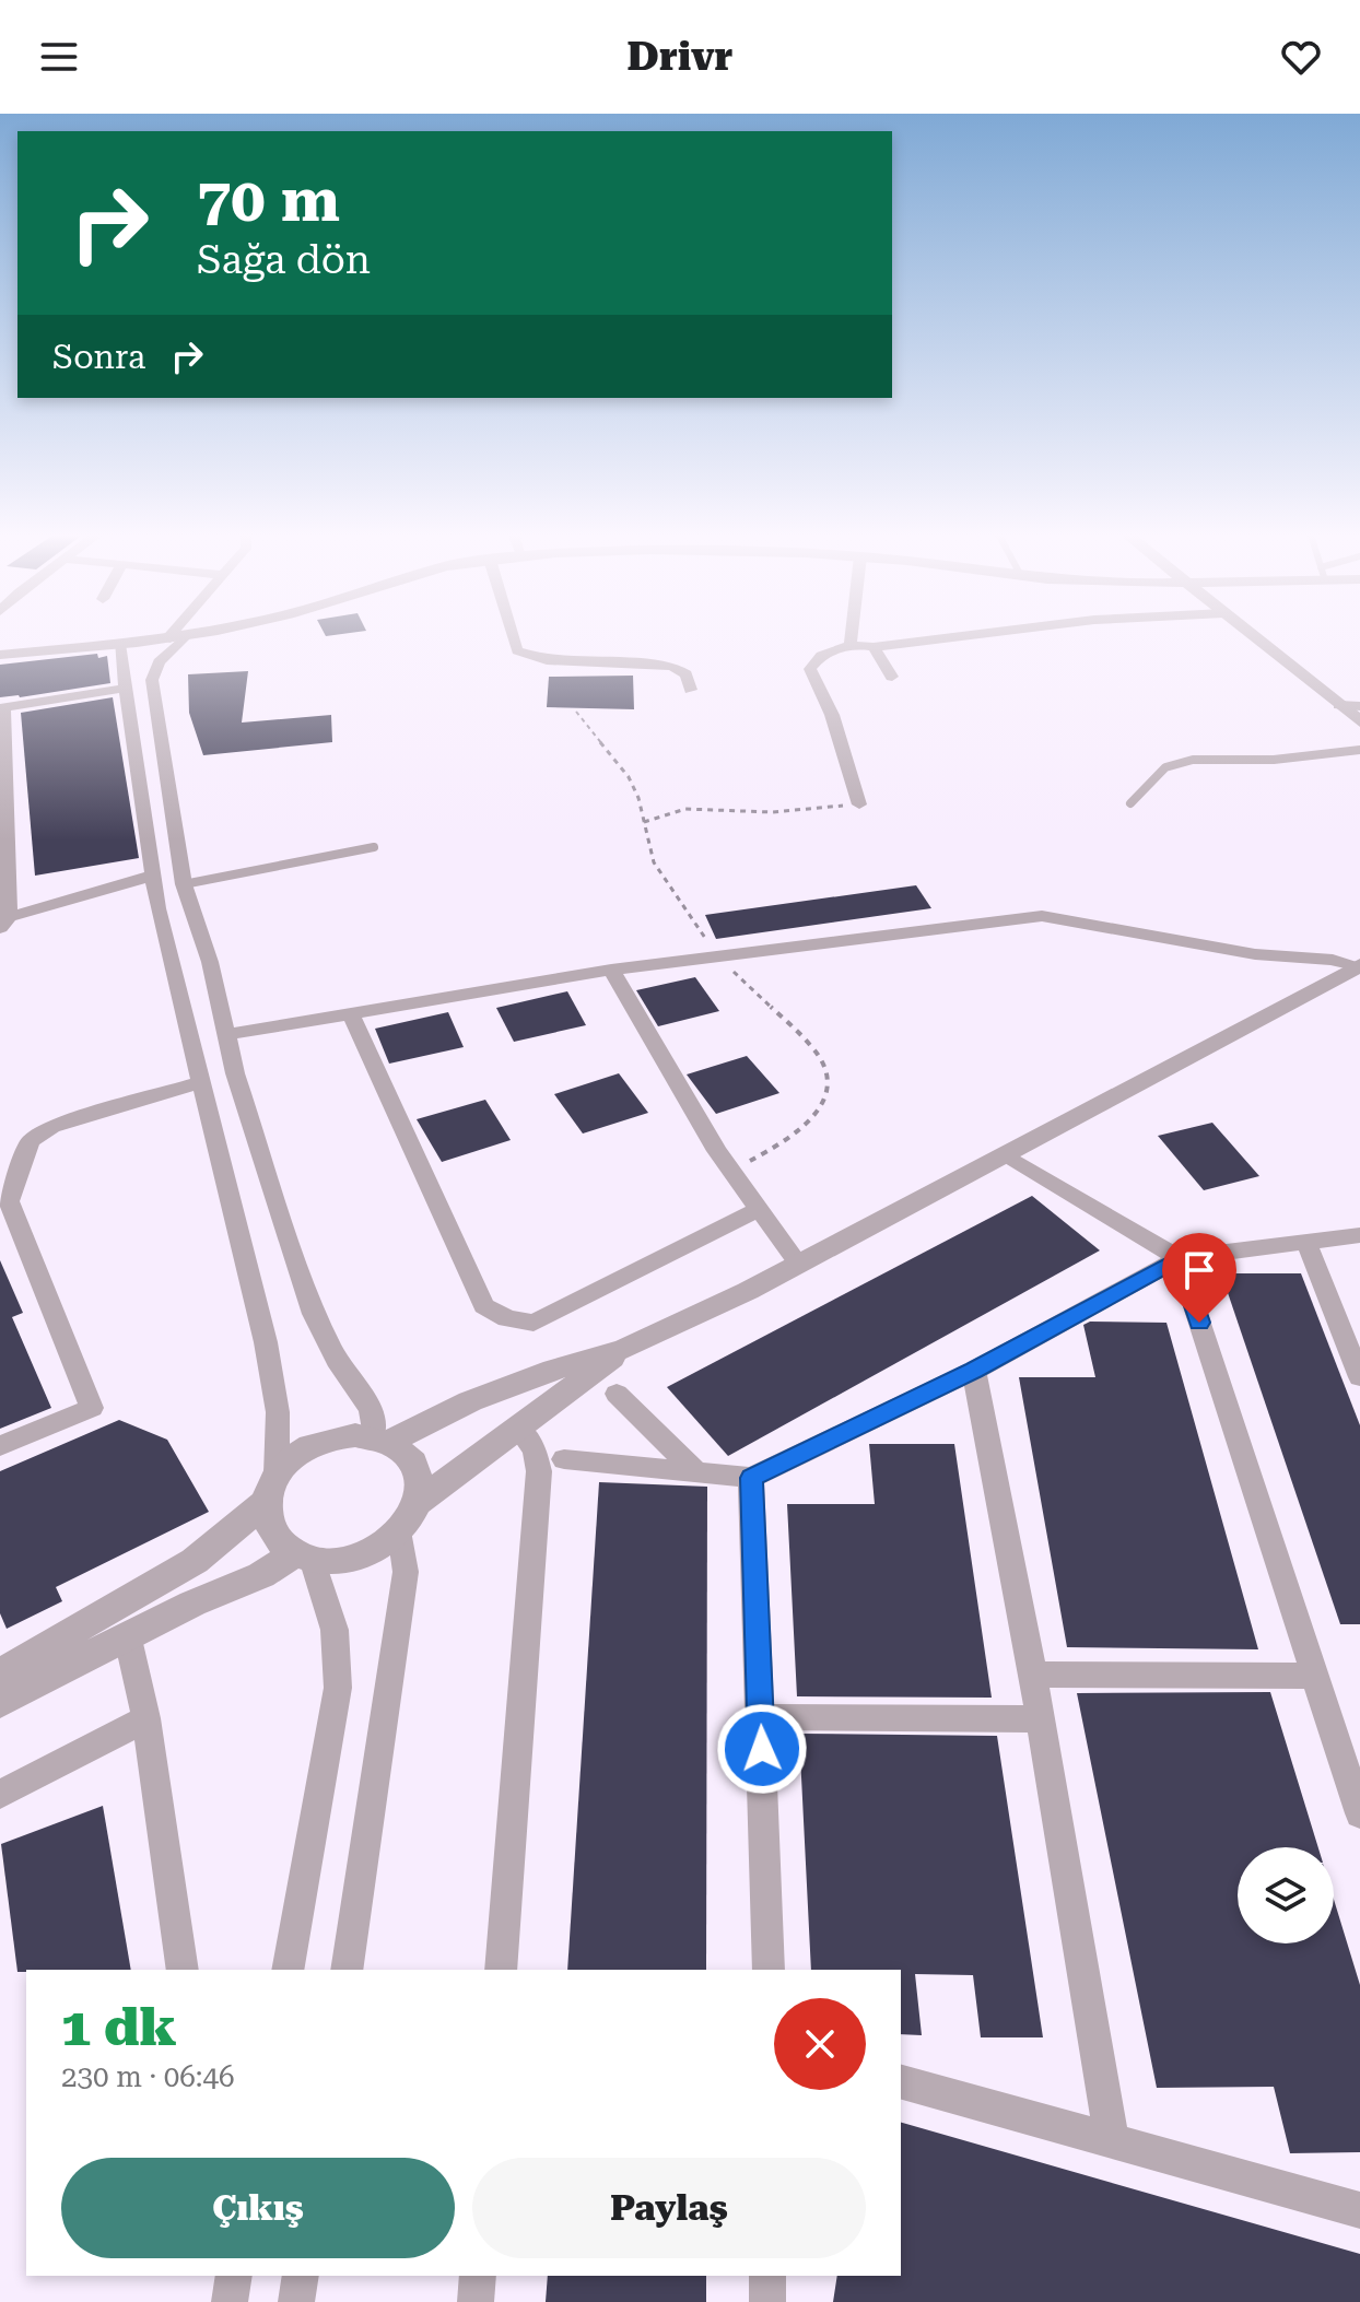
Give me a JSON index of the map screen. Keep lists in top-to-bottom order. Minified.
{"page":{"header":"Drivr","turn":["70 m","Sağa dön"],"then":"Sonra","heading":["1 dk","230 m · 06:46"],"buttons":["Çıkış","Paylaş"]}}
